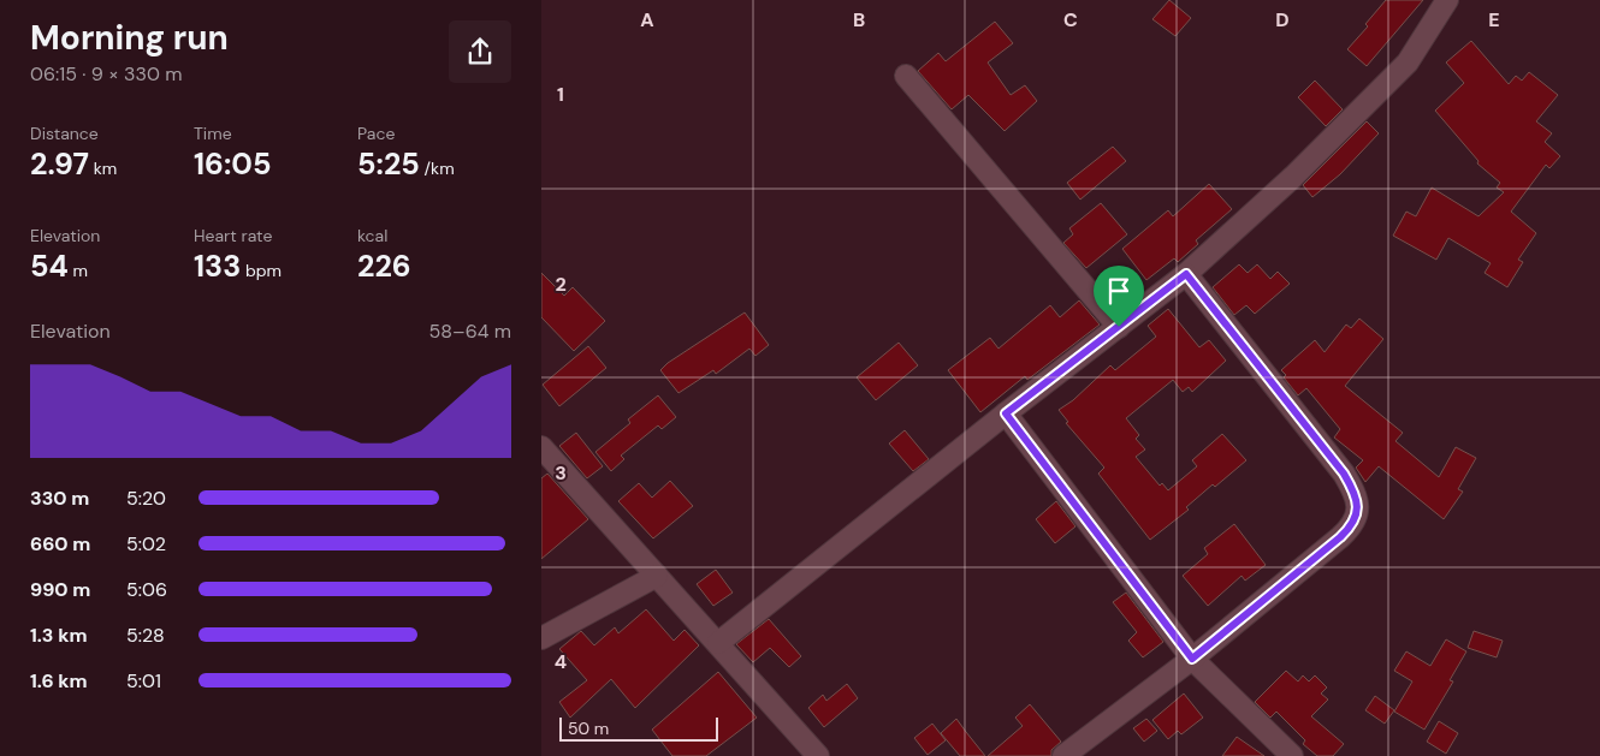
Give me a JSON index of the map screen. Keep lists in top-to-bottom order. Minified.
{"scale_bar":"50 m","page":{"heading":["Morning run","06:15 · 9 × 330 m"],"stats":[["Distance","2.97 km"],["Time","16:05"],["Pace","5:25 /km"],["Elevation","54 m"],["Heart rate","133 bpm"],["kcal","226"]],"chart":["Elevation","58–64 m"],"list":[{"name":"330 m","note":"5:20"},{"name":"660 m","note":"5:02"},{"name":"990 m","note":"5:06"},{"name":"1.3 km","note":"5:28"},{"name":"1.6 km","note":"5:01"}],"scale":"50 m"},"grid":{"columns":["A","B","C","D","E"],"rows":["1","2","3","4"]}}
